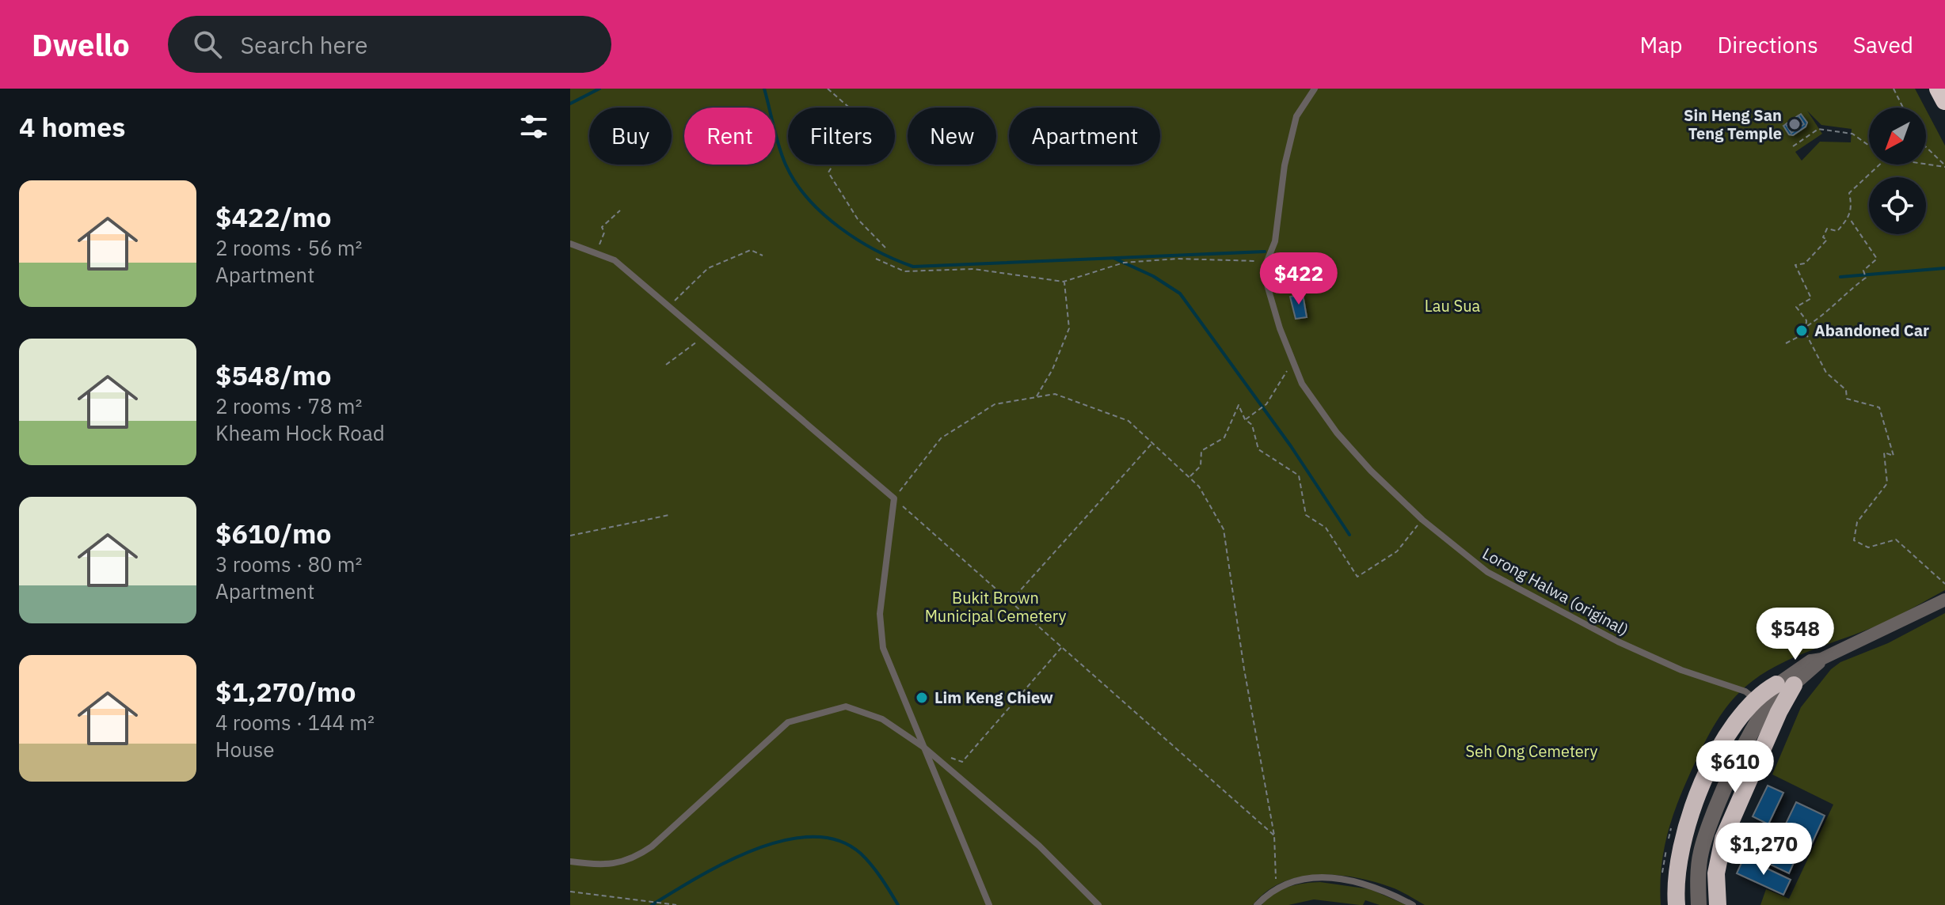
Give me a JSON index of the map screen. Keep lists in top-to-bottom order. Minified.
{"streets":{"lane":["Lorong Halwa (original)"]},"parks":["Lau Sua","Bukit Brown Municipal Cemetery","Seh Ong Cemetery"],"places":["Sin Heng San Teng Temple","Abandoned Car","Lim Keng Chiew"],"north":"bottom left","page":{"header":"Dwello","search":"Search here","nav":["Map","Directions","Saved"],"heading":"4 homes","chip":["Buy","Rent","Filters","New","Apartment"],"list":[{"name":"$422/mo","note":"2 rooms · 56 m² · Apartment"},{"name":"$548/mo","note":"2 rooms · 78 m² · Kheam Hock Road"},{"name":"$610/mo","note":"3 rooms · 80 m² · Apartment"},{"name":"$1,270/mo","note":"4 rooms · 144 m² · House"}],"price":["$422","$548","$610","$1,270"]}}
